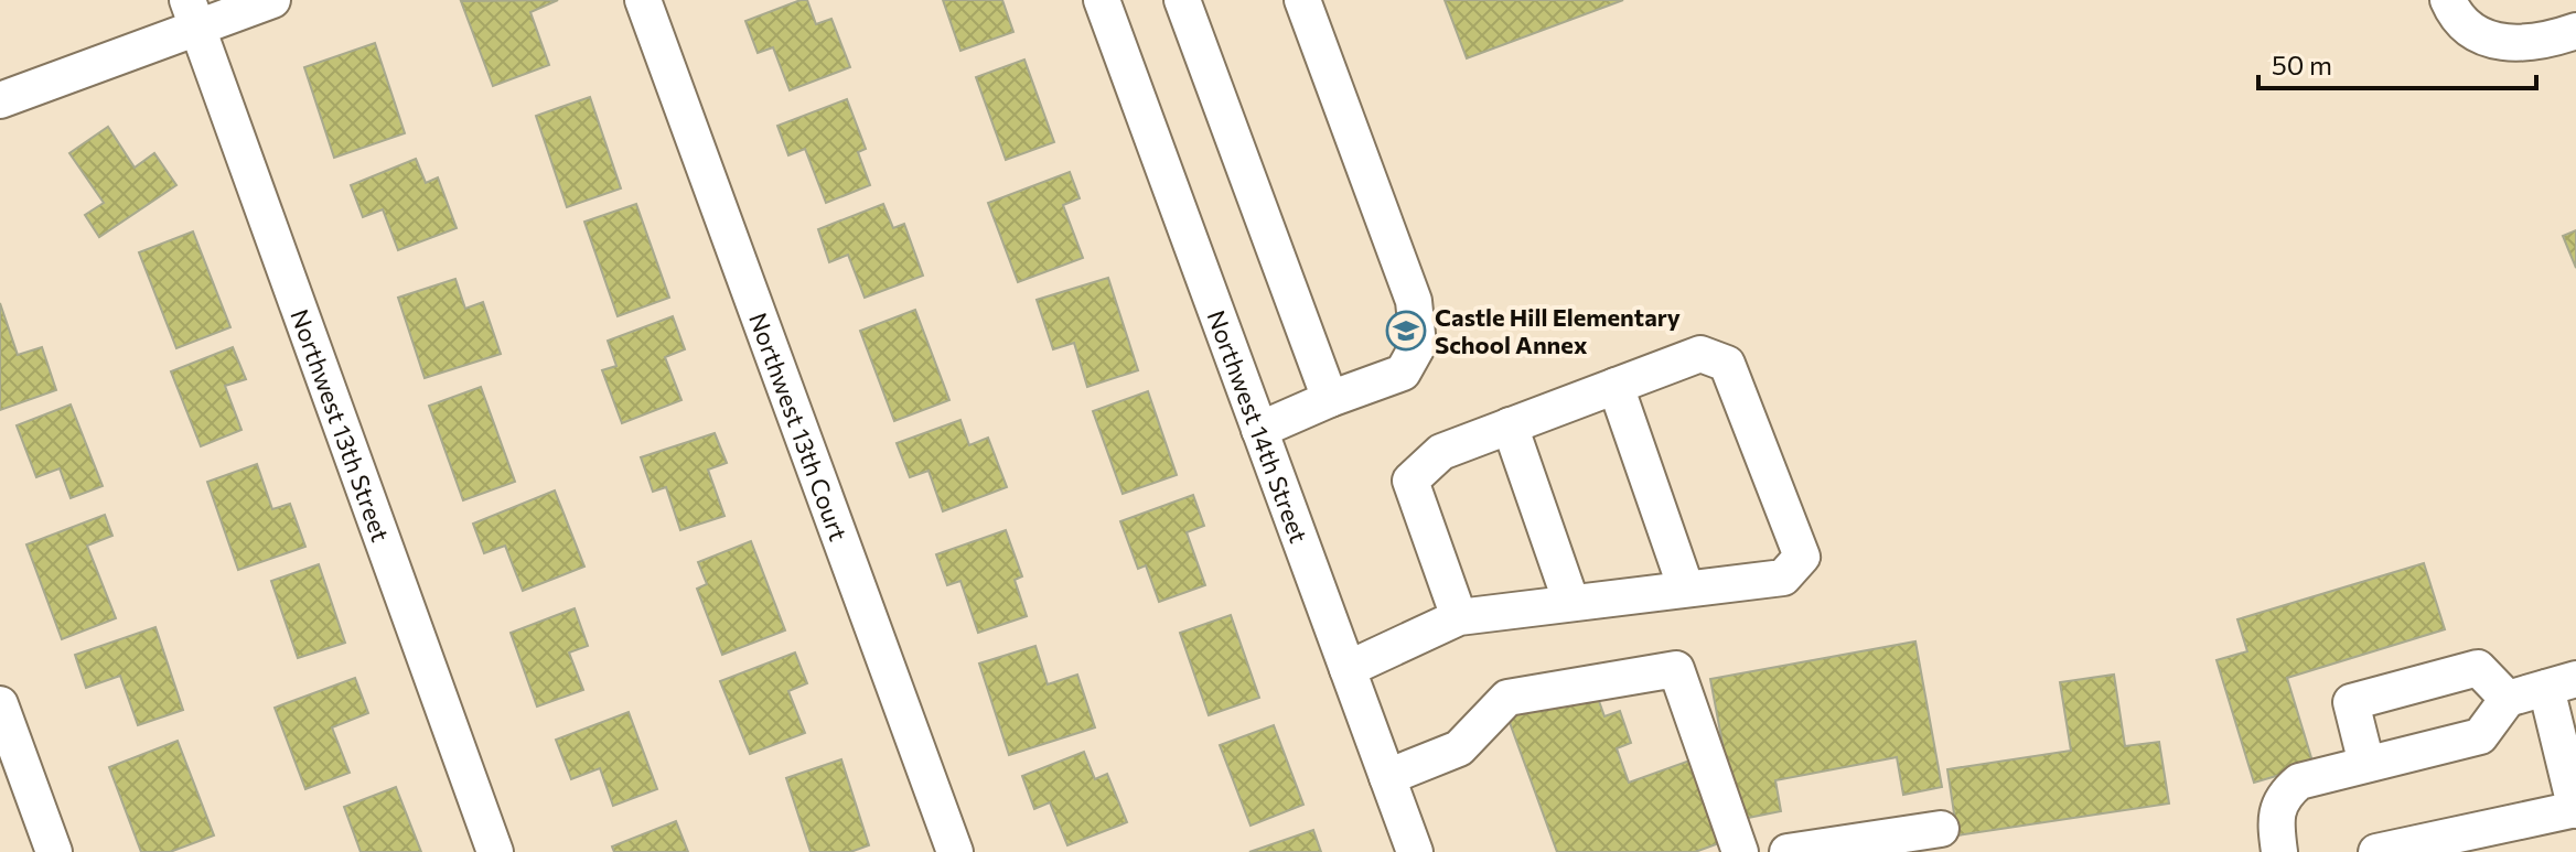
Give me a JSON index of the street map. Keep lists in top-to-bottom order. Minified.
{"streets":{"street":["Northwest 13th Court","Northwest 14th Street","Northwest 13th Street"]},"places":{"school or university":["Castle Hill Elementary School Annex"]},"scale_bar":"50 m"}
